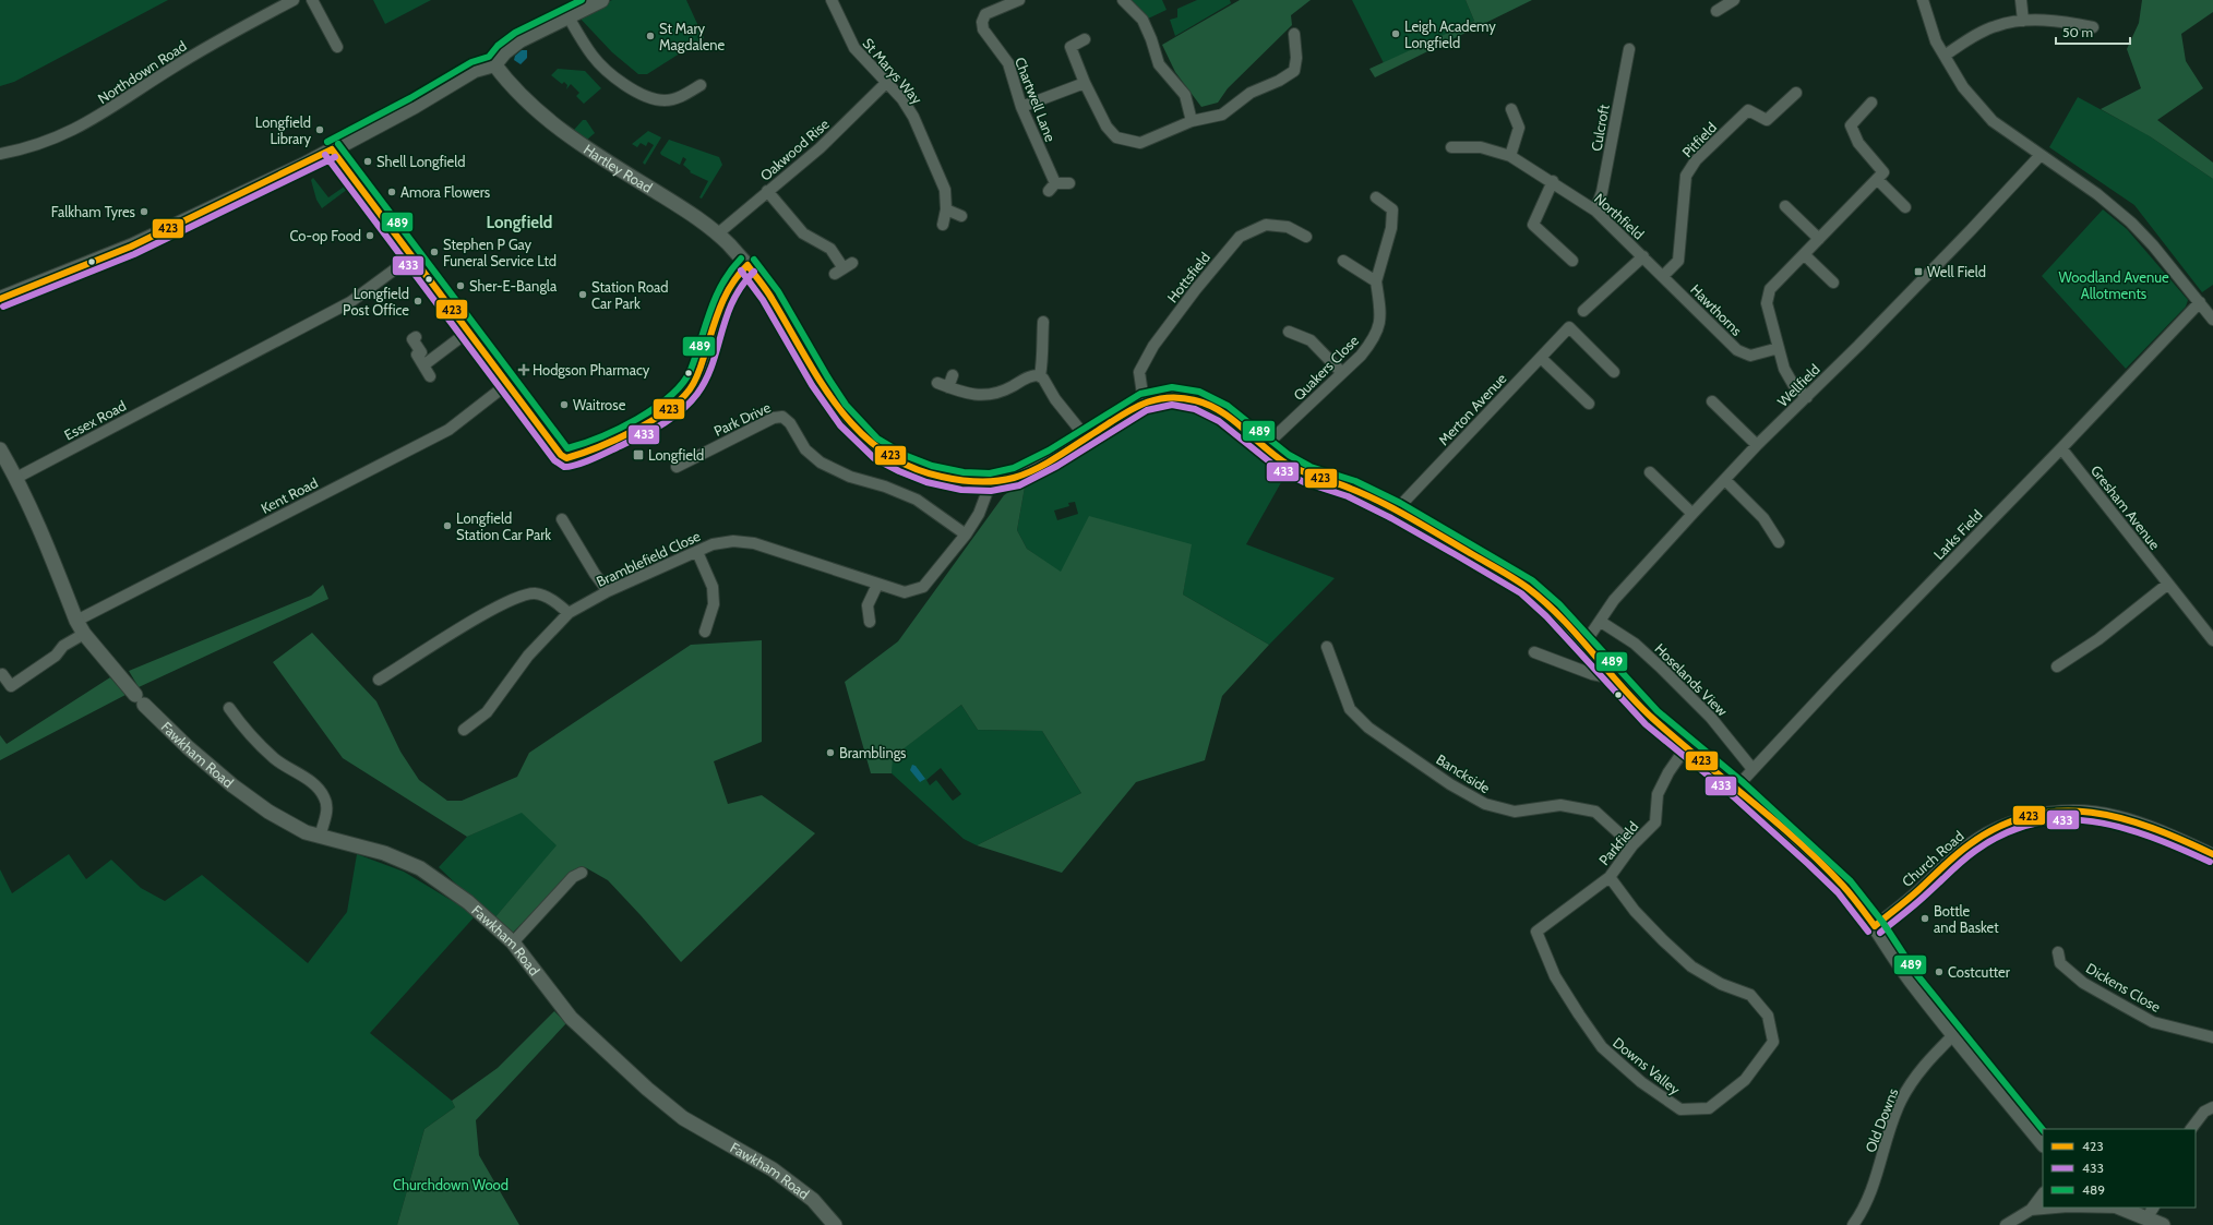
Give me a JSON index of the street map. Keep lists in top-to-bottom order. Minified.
{"streets":{"street":["St Marys Way","Northdown Road","Chartwell Lane","Culcroft","Pitfield","Oakwood Rise","Hartley Road","Northfield","Hottsfield","Hawthorns","Quakers Close","Wellfield","Merton Avenue","Park Drive","Essex Road","Kent Road","Gresham Avenue","Larks Field","Bramblefield Close","Hoselands View","Fawkham Road","Banckside","Parkfield","Church Road","Dickens Close","Downs Valley","Old Downs"]},"crossings":[["St Marys Way","Oakwood Rise"],["Culcroft","Northfield"],["Pitfield","Northfield"],["Pitfield","Hawthorns"],["Oakwood Rise","Hartley Road"],["Hartley Road","Hottsfield"],["Hartley Road","Bramblefield Close"],["Northfield","Hawthorns"],["Wellfield","Hoselands View"],["Park Drive","Bramblefield Close"],["Essex Road","Fawkham Road"],["Kent Road","Fawkham Road"],["Gresham Avenue","Larks Field"],["Larks Field","Hoselands View"],["Banckside","Parkfield"],["Parkfield","Downs Valley"]],"districts":["Longfield"],"parks":["Woodland Avenue Allotments","Churchdown Wood"],"places":{"other":["Leigh Academy Longfield","St Mary Magdalene","Longfield Library","Shell Longfield","Amora Flowers","Falkham Tyres","Co-op Food","Stephen P Gay Funeral Service Ltd","Sher-E-Bangla","Station Road Car Park","Longfield Post Office","Waitrose","Longfield Station Car Park","Bramblings","Bottle and Basket","Costcutter"],"transit":["Well Field","Longfield"],"health":["Hodgson Pharmacy"]},"lines":["transit line 489","transit line 423","transit line 433"],"legend":["423","433","489"],"scale_bar":"50 m"}
